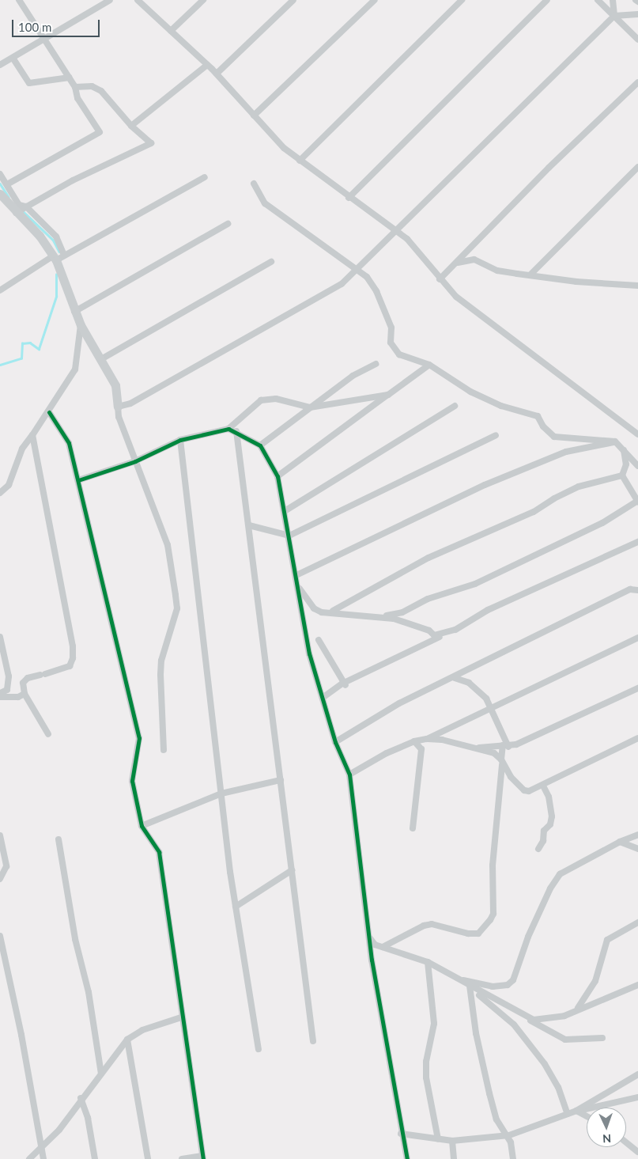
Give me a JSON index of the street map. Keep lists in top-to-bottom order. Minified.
{"scale_bar":"100 m","north":"bottom"}
